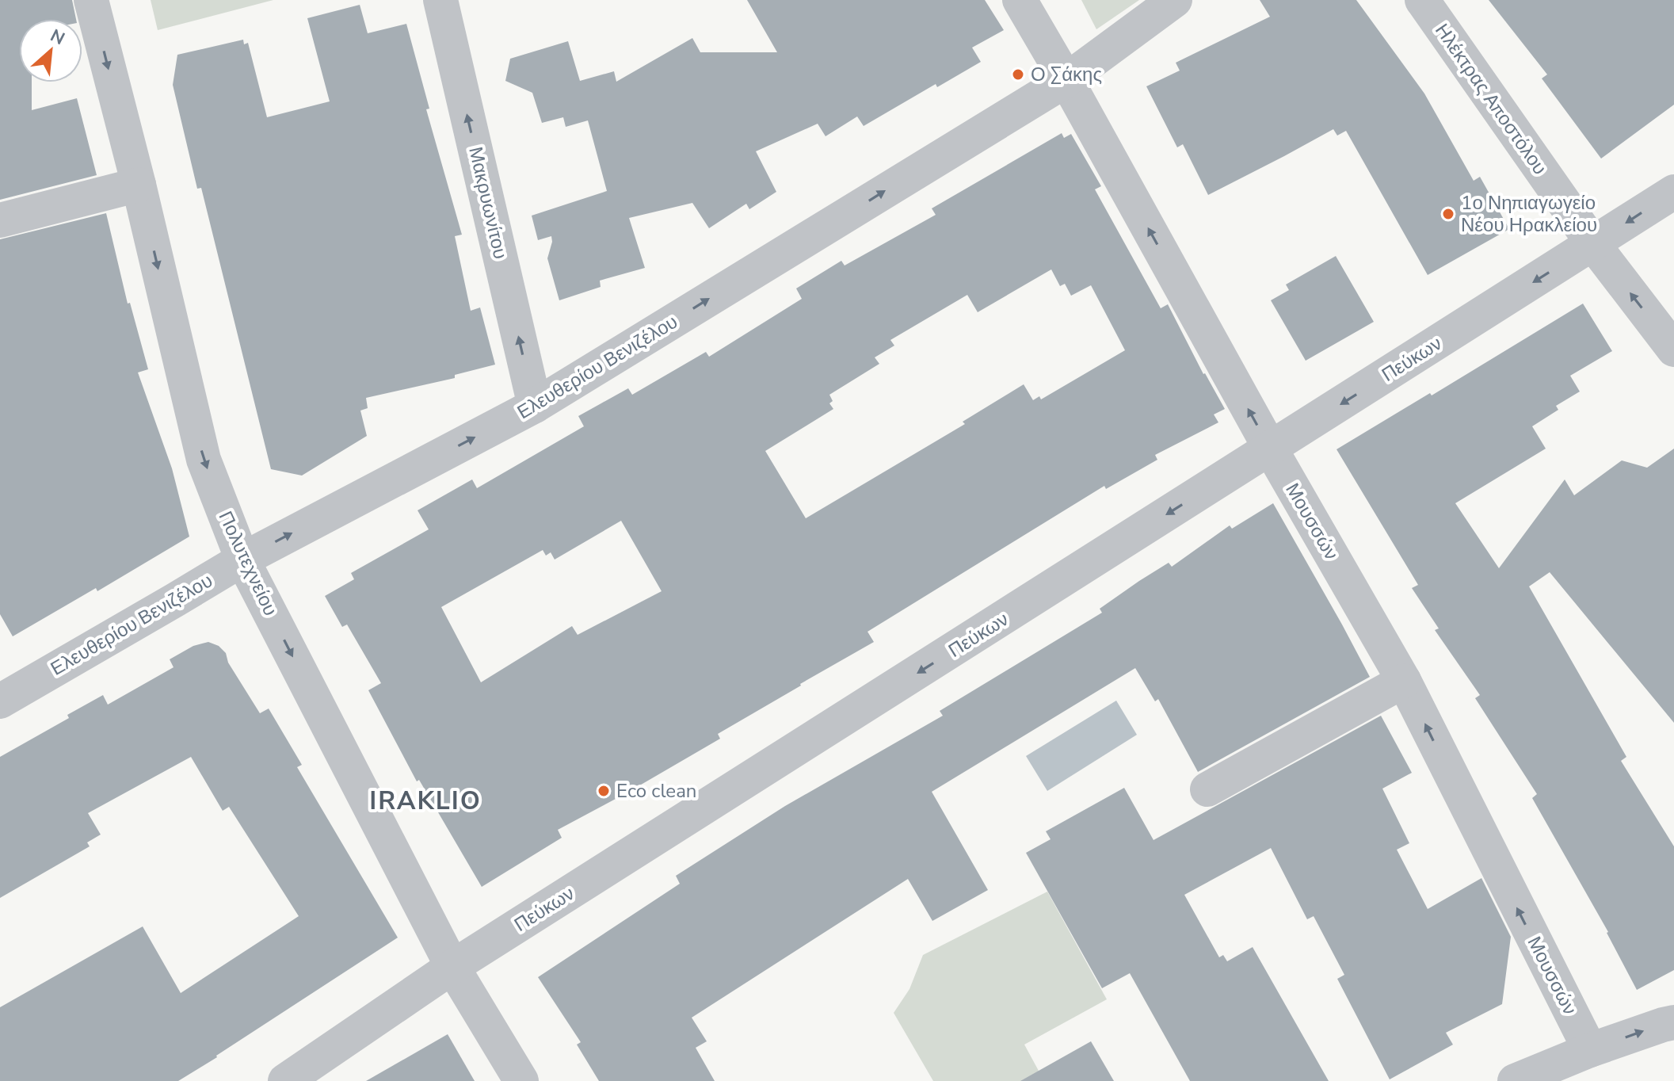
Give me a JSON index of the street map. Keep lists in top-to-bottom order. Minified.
{"streets":{"street":["Ηλέκτρας Αποστόλου","Μακρυωνίτου","Πεύκων","Ελευθερίου Βενιζέλου","Μουσσών","Πολυτεχνείου"]},"crossings":[["Ηλέκτρας Αποστόλου","Πεύκων"],["Μακρυωνίτου","Ελευθερίου Βενιζέλου"],["Πεύκων","Μουσσών"],["Πεύκων","Πολυτεχνείου"],["Ελευθερίου Βενιζέλου","Μουσσών"],["Ελευθερίου Βενιζέλου","Πολυτεχνείου"]],"one_way":["Μακρυωνίτου","Πεύκων","Ελευθερίου Βενιζέλου","Μουσσών","Πολυτεχνείου"],"districts":["IRAKLIO"],"places":["Ο Σάκης","1ο Νηπιαγωγείο Νέου Ηρακλείου","Eco clean"],"north":"top right"}
